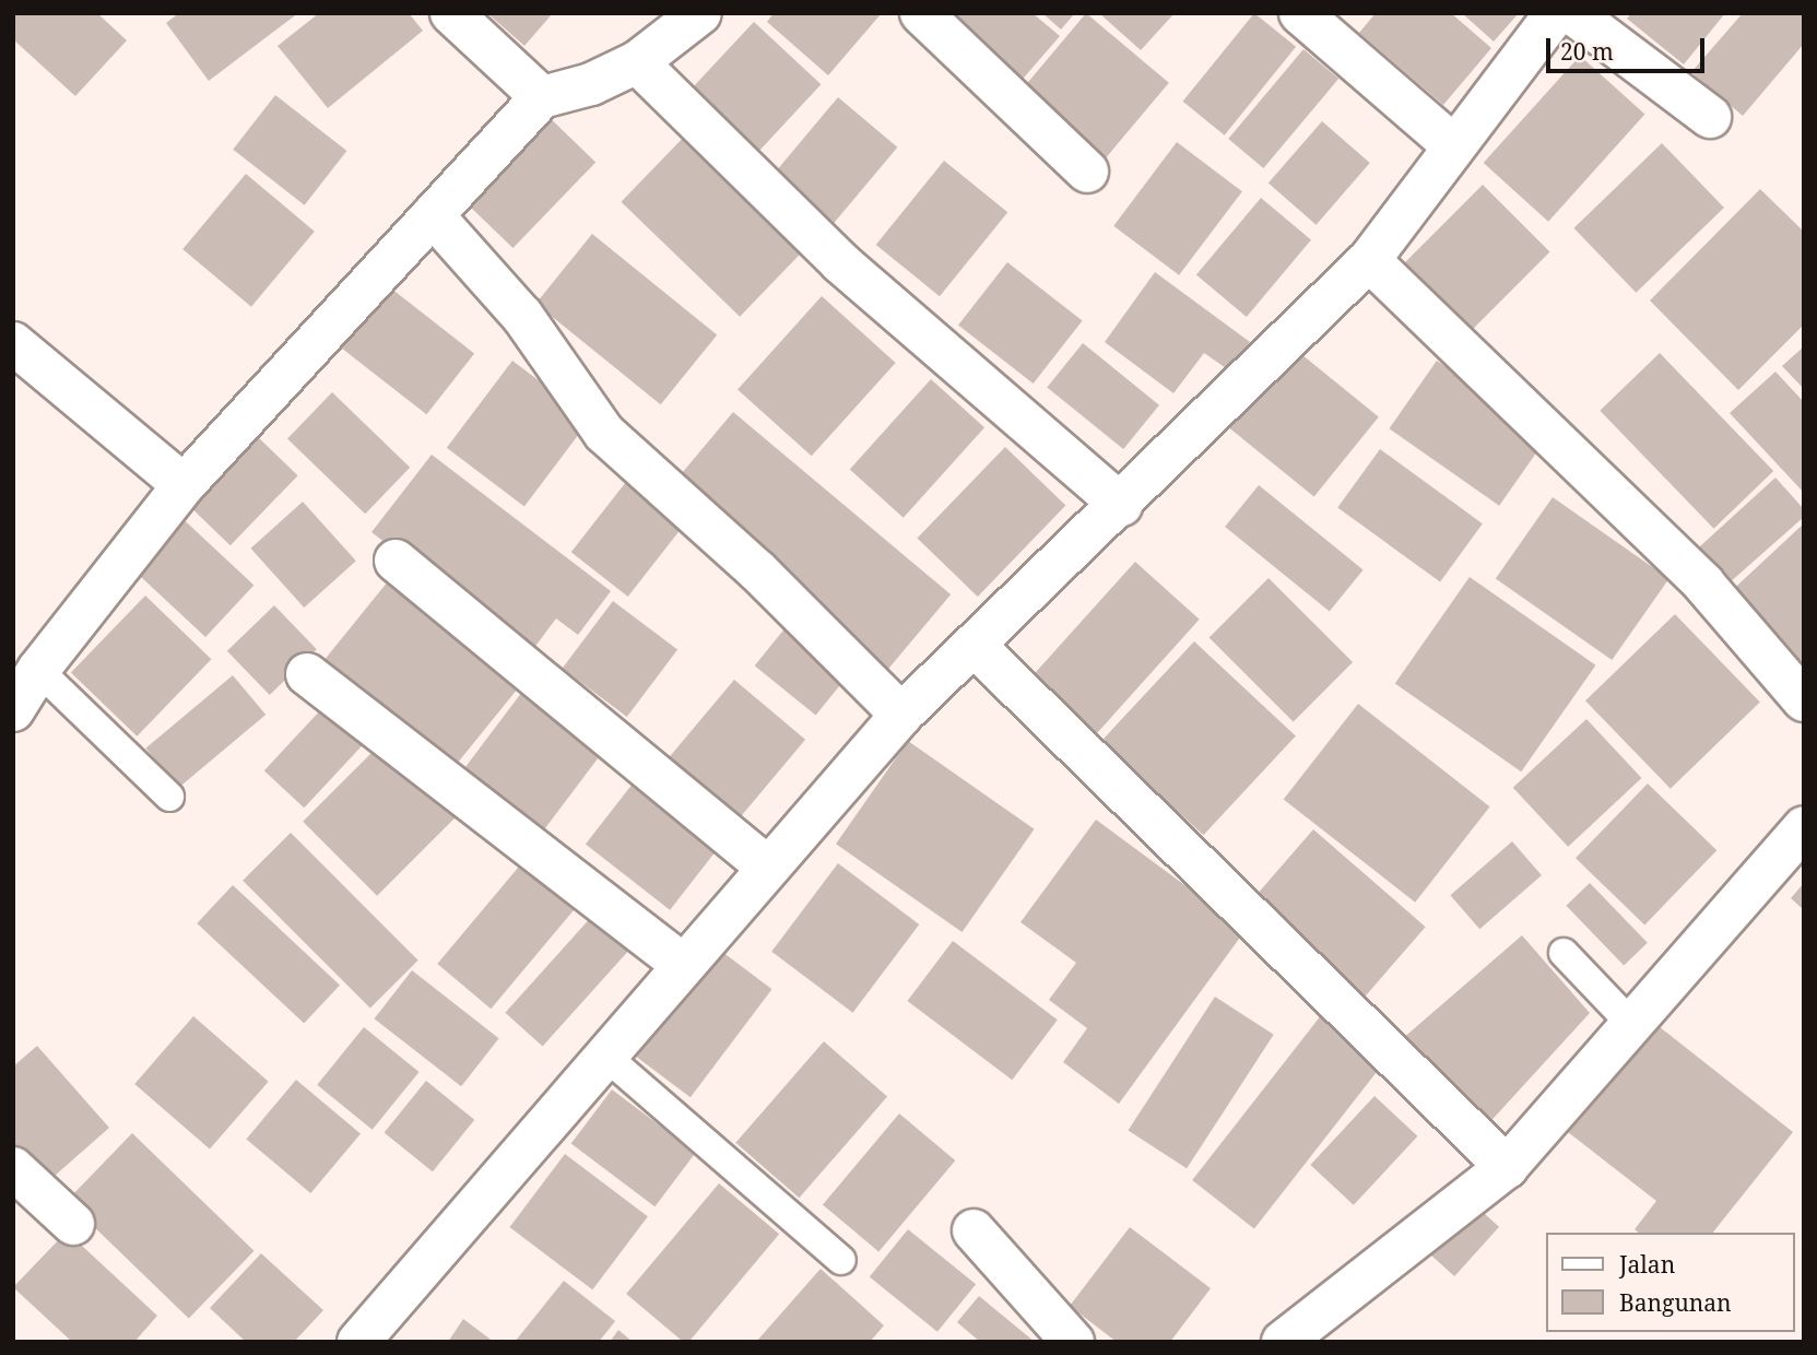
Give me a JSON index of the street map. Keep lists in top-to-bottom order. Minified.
{"legend":["Jalan","Bangunan"],"scale_bar":"20 m"}
